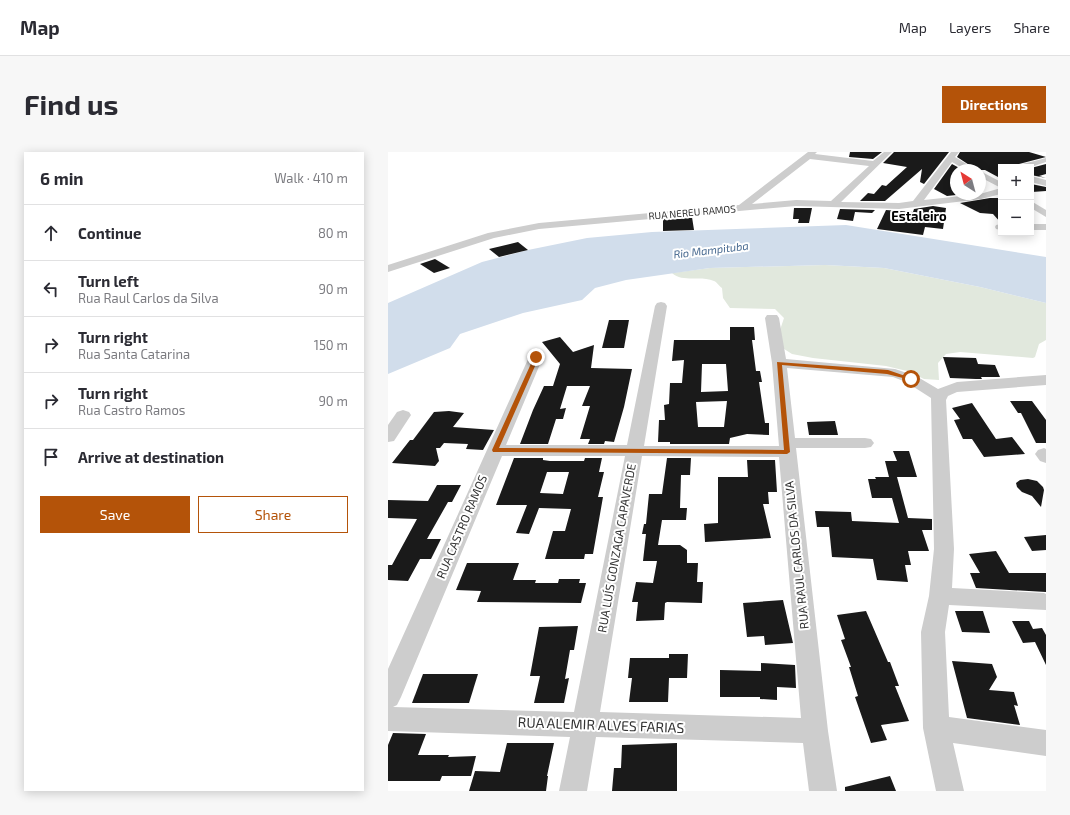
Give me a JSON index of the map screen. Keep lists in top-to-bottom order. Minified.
{"streets":{"street":["RUA NEREU RAMOS","RUA CASTRO RAMOS","RUA LUÍS GONZAGA CAPAVERDE","RUA RAUL CARLOS DA SILVA","RUA ALEMIR ALVES FARIAS"]},"crossings":[["RUA LUÍS GONZAGA CAPAVERDE","RUA ALEMIR ALVES FARIAS"],["RUA RAUL CARLOS DA SILVA","RUA ALEMIR ALVES FARIAS"]],"districts":["Estaleiro"],"water":["Rio Mampituba"],"north":"top left","page":{"header":"Map","nav":["Map","Layers","Share"],"buttons":["Directions",["Save","Share"]],"title":"Find us","heading":["6 min","Walk · 410 m"],"map_buttons":["+","−"],"list":[["Continue","80 m"],["Turn left","Rua Raul Carlos da Silva","90 m"],["Turn right","Rua Santa Catarina","150 m"],["Turn right","Rua Castro Ramos","90 m"],"Arrive at destination"]}}
